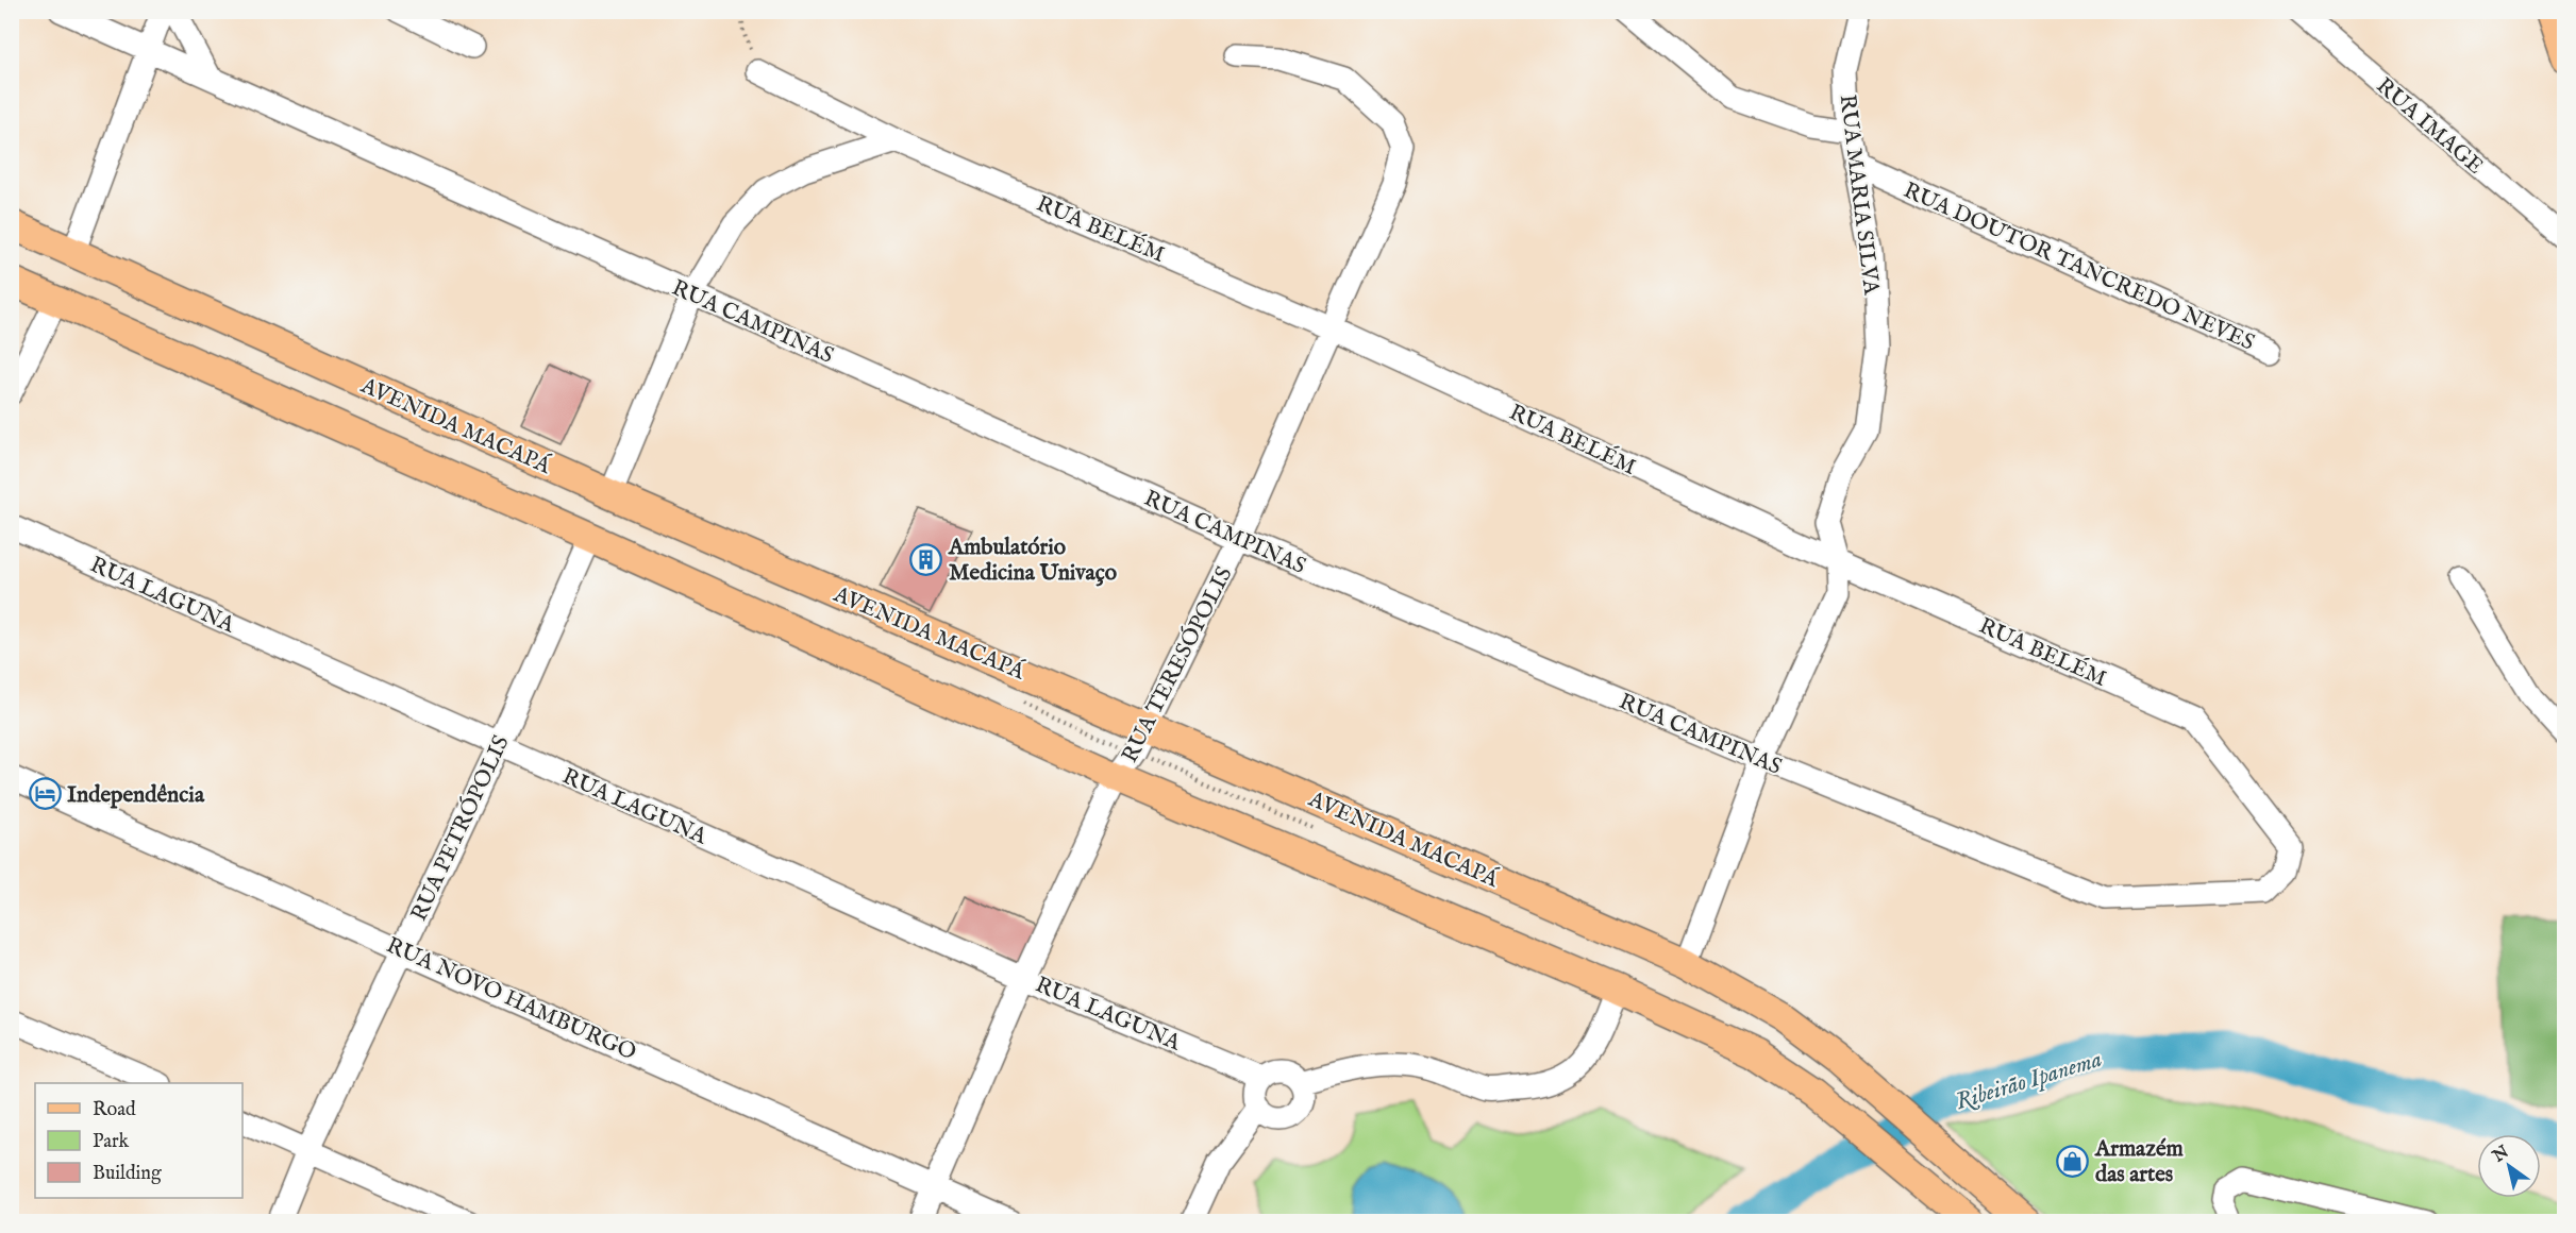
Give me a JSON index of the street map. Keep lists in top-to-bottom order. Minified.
{"streets":{"main road":["AVENIDA MACAPÁ"],"street":["RUA IMAGE","RUA MARIA SILVA","RUA BELÉM","RUA DOUTOR TANCREDO NEVES","RUA CAMPINAS","RUA LAGUNA","RUA TERESÓPOLIS","RUA PETRÓPOLIS","RUA NOVO HAMBURGO"]},"crossings":[["RUA MARIA SILVA","RUA BELÉM"],["RUA MARIA SILVA","RUA DOUTOR TANCREDO NEVES"],["RUA MARIA SILVA","RUA CAMPINAS"],["RUA MARIA SILVA","AVENIDA MACAPÁ"],["RUA BELÉM","RUA CAMPINAS"],["RUA BELÉM","RUA TERESÓPOLIS"],["RUA CAMPINAS","RUA TERESÓPOLIS"],["AVENIDA MACAPÁ","RUA TERESÓPOLIS"],["RUA LAGUNA","RUA TERESÓPOLIS"],["RUA LAGUNA","RUA PETRÓPOLIS"],["RUA TERESÓPOLIS","RUA NOVO HAMBURGO"],["RUA PETRÓPOLIS","RUA NOVO HAMBURGO"]],"water":["Ribeirão Ipanema"],"places":{"building":["Ambulatório Medicina Univaço"],"hotel":["Independência"],"shop":["Armazém das artes"]},"legend":["Road","Park","Building"],"north":"top left"}
